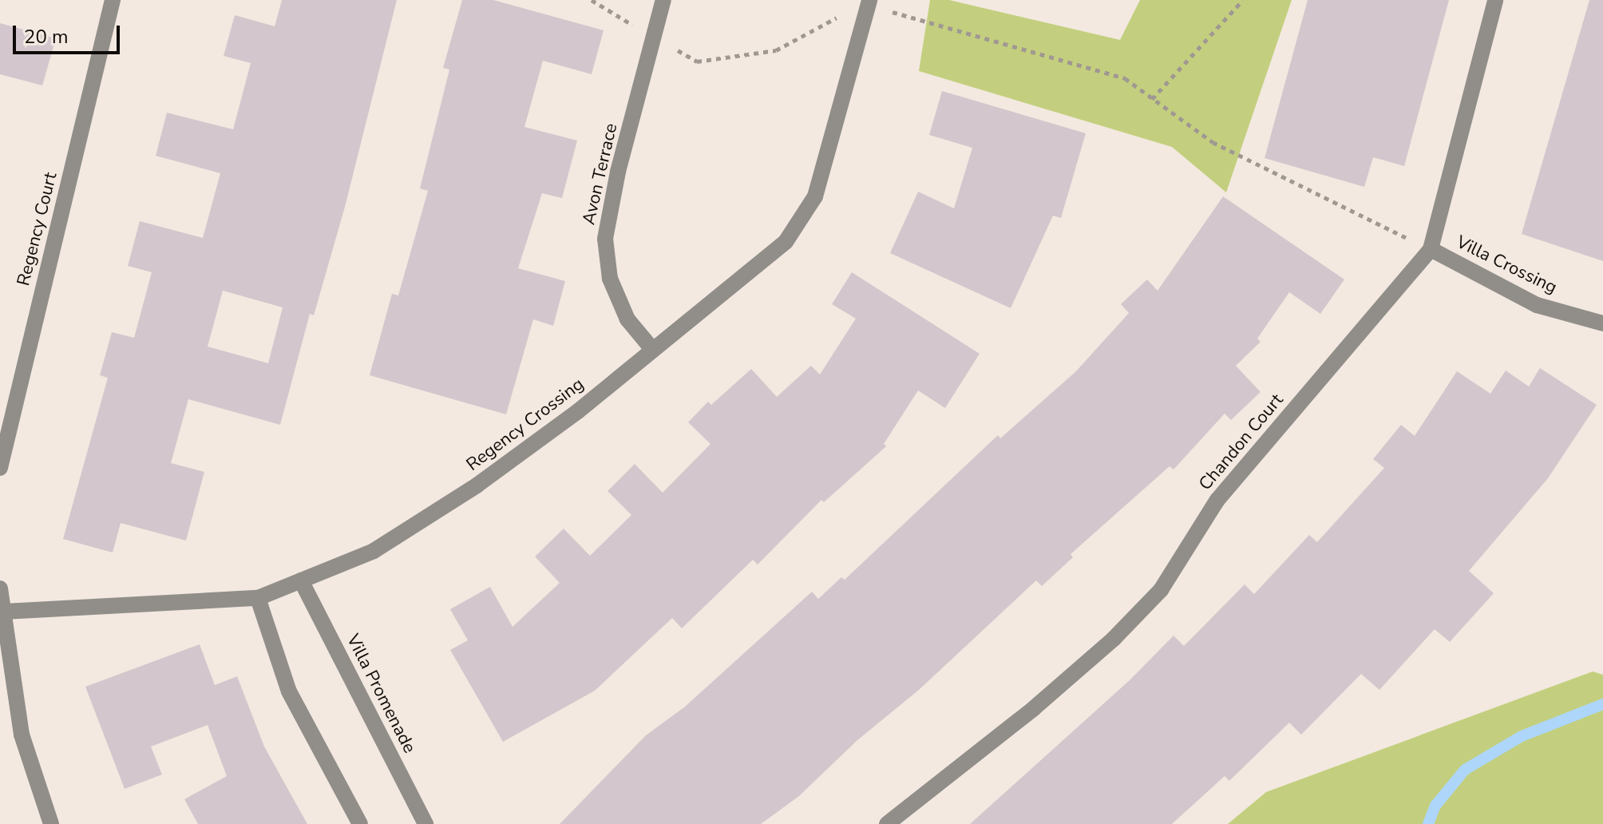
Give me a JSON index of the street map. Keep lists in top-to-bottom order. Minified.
{"streets":{"street":["Avon Terrace","Regency Court","Villa Crossing","Regency Crossing","Chandon Court","Villa Promenade"]},"crossings":[["Avon Terrace","Regency Crossing"],["Villa Crossing","Chandon Court"],["Regency Crossing","Villa Promenade"]],"scale_bar":"20 m"}
